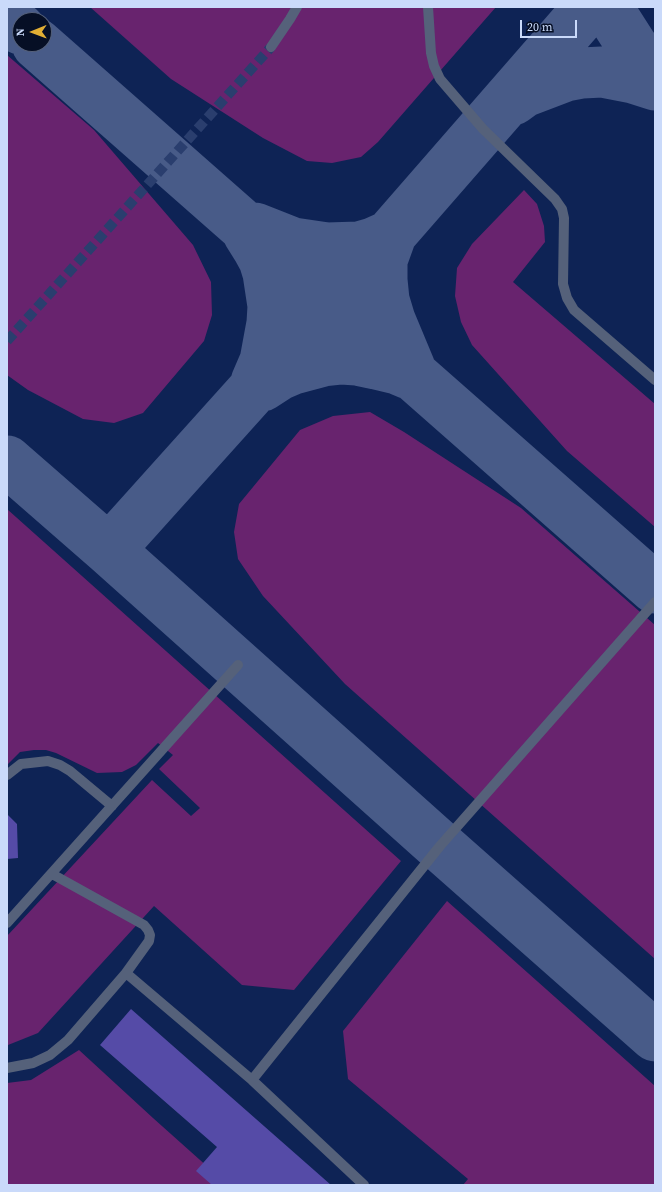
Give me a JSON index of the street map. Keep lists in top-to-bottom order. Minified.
{"scale_bar":"20 m","north":"left"}
